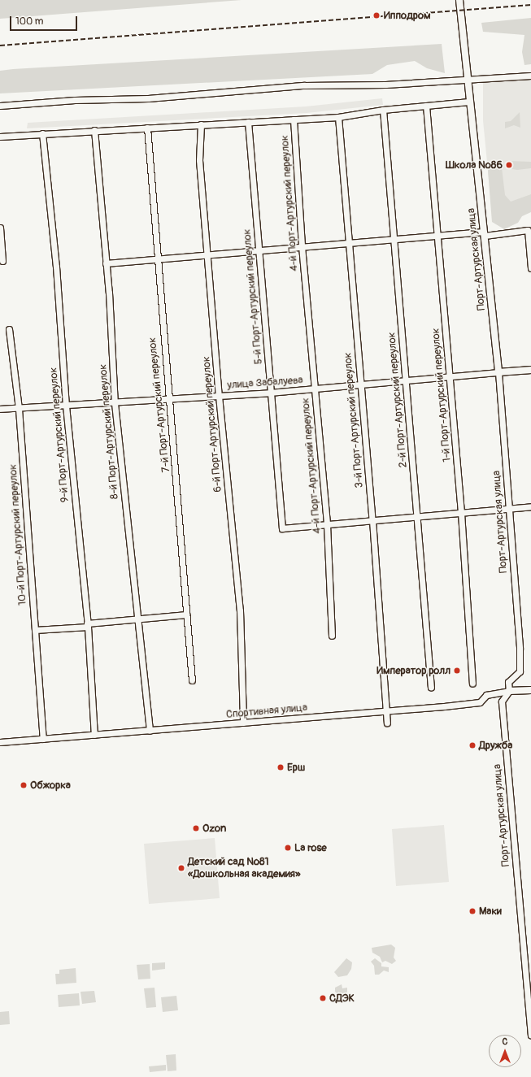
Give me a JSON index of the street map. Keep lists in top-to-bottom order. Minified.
{"streets":{"street":["4-й Порт-Артурский переулок","Порт-Артурская улица","5-й Порт-Артурский переулок","улица Забалуева","1-й Порт-Артурский переулок","2-й Порт-Артурский переулок","7-й Порт-Артурский переулок","3-й Порт-Артурский переулок","6-й Порт-Артурский переулок","8-й Порт-Артурский переулок","9-й Порт-Артурский переулок","10-й Порт-Артурский переулок","Спортивная улица"]},"crossings":[["4-й Порт-Артурский переулок","5-й Порт-Артурский переулок"],["4-й Порт-Артурский переулок","улица Забалуева"],["Порт-Артурская улица","улица Забалуева"],["Порт-Артурская улица","Спортивная улица"],["5-й Порт-Артурский переулок","улица Забалуева"],["улица Забалуева","1-й Порт-Артурский переулок"],["улица Забалуева","2-й Порт-Артурский переулок"],["улица Забалуева","7-й Порт-Артурский переулок"],["улица Забалуева","3-й Порт-Артурский переулок"],["улица Забалуева","6-й Порт-Артурский переулок"],["улица Забалуева","8-й Порт-Артурский переулок"],["улица Забалуева","9-й Порт-Артурский переулок"],["улица Забалуева","10-й Порт-Артурский переулок"],["3-й Порт-Артурский переулок","Спортивная улица"],["6-й Порт-Артурский переулок","Спортивная улица"],["8-й Порт-Артурский переулок","Спортивная улица"],["9-й Порт-Артурский переулок","Спортивная улица"],["10-й Порт-Артурский переулок","Спортивная улица"]],"places":["Ипподром","Школа №86","Император ролл","Дружба","Ерш","Обжорка","Ozon","La rose","Детский сад №81 «Дошкольная академия»","Маки","СДЭК"],"scale_bar":"100 m","north":"top"}
